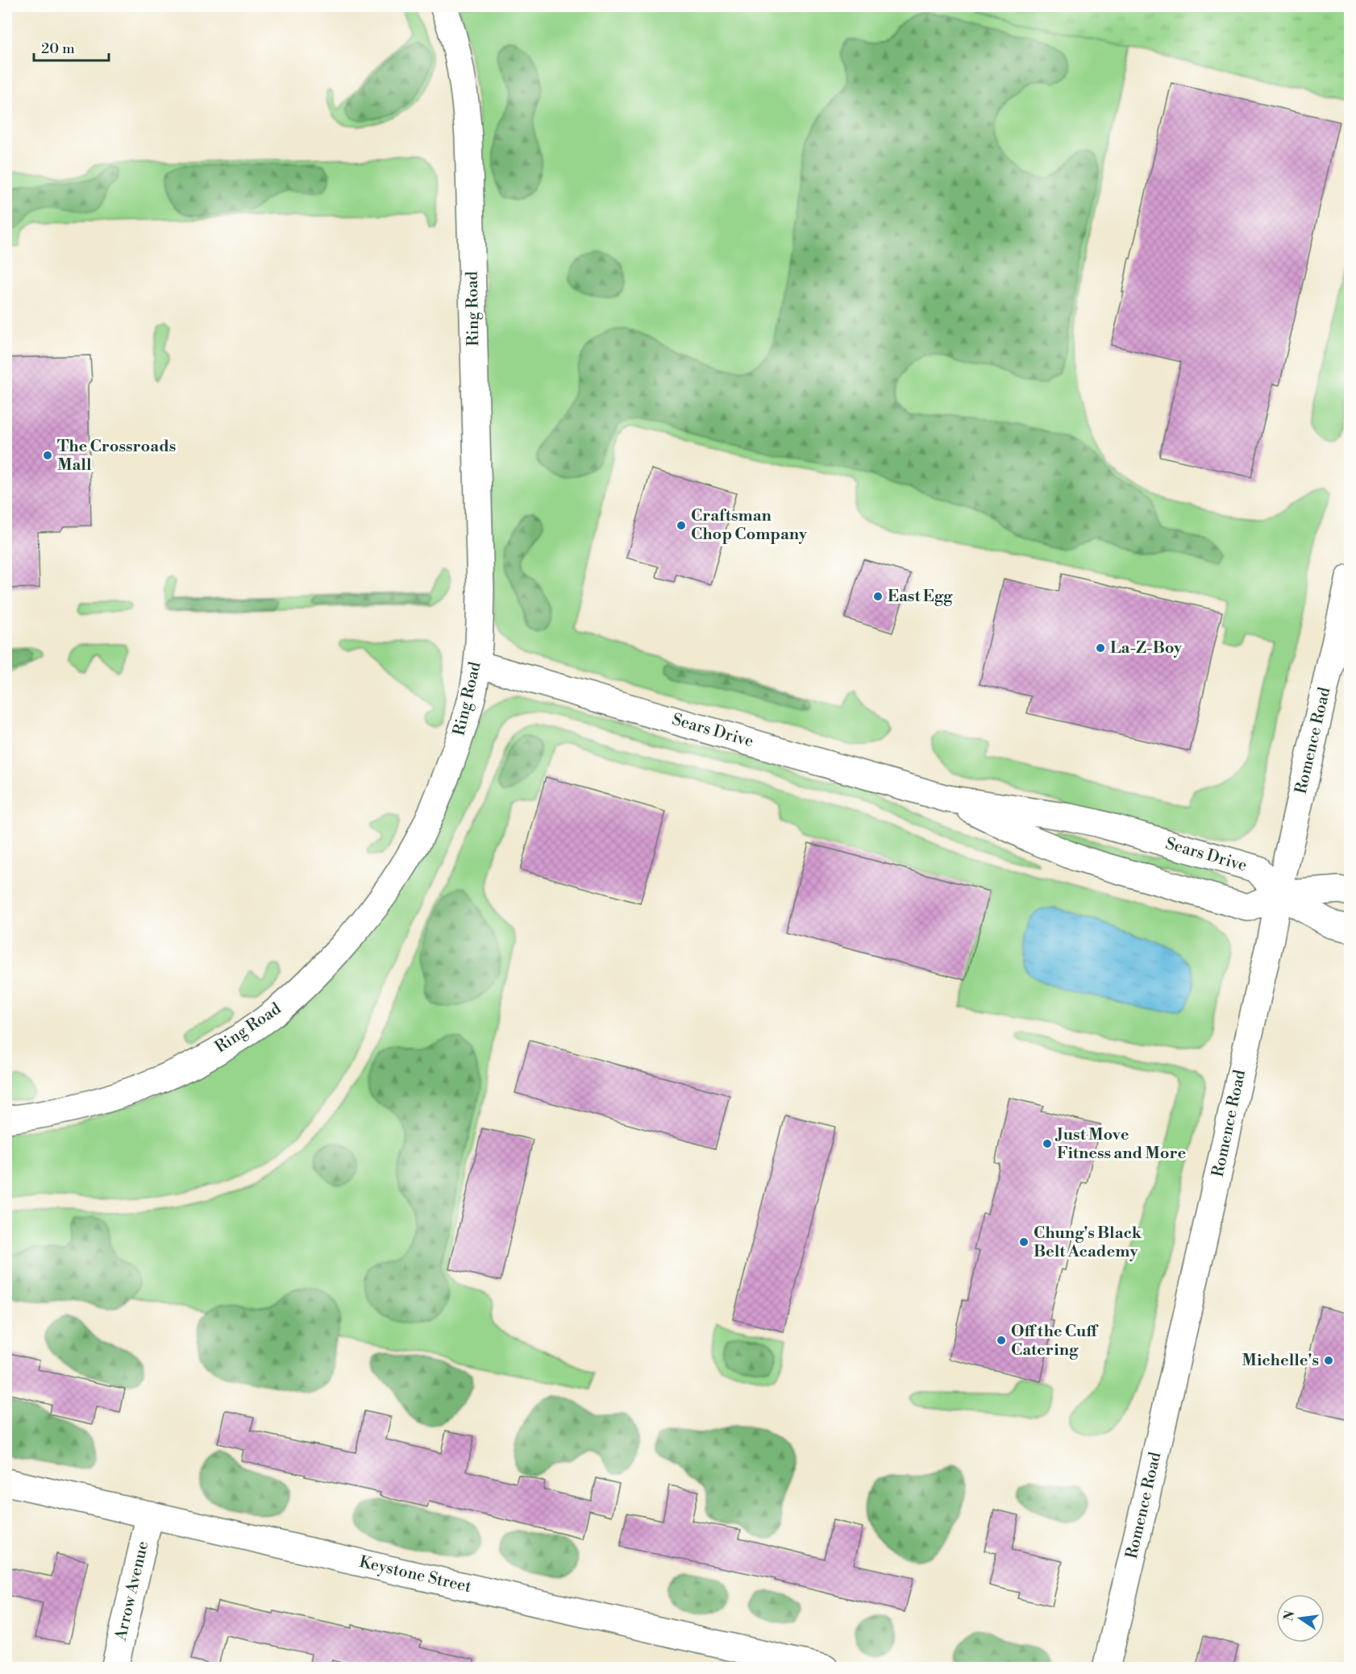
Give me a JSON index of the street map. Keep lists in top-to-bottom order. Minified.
{"streets":{"street":["Ring Road","Sears Drive","Romence Road","Keystone Street","Arrow Avenue"]},"crossings":[["Ring Road","Sears Drive"],["Sears Drive","Romence Road"],["Keystone Street","Arrow Avenue"]],"places":["The Crossroads Mall","Craftsman Chop Company","East Egg","La-Z-Boy","Just Move Fitness and More","Chung's Black Belt Academy","Off the Cuff Catering","Michelle's"],"scale_bar":"20 m","north":"left"}
